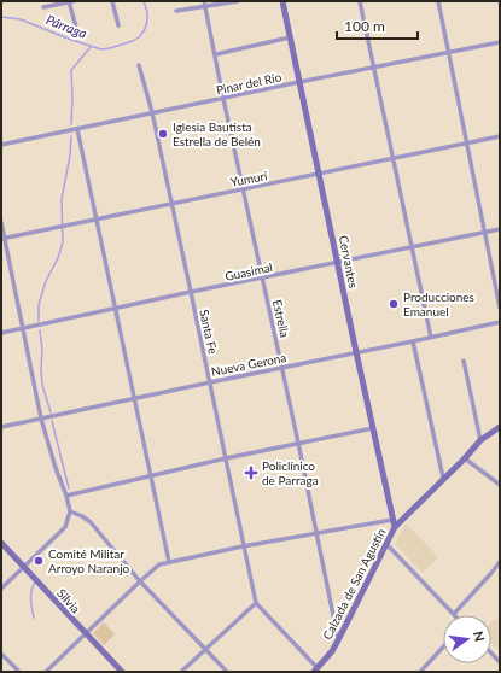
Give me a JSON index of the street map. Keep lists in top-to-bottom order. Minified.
{"streets":{"street":["Pinar del Río","Yumurí","Cervantes","Guasimal","Estrella","Santa Fe","Nueva Gerona","Calzada de San Agustín","Silvia"]},"crossings":[["Pinar del Río","Cervantes"],["Pinar del Río","Estrella"],["Pinar del Río","Santa Fe"],["Yumurí","Cervantes"],["Yumurí","Estrella"],["Yumurí","Santa Fe"],["Cervantes","Guasimal"],["Cervantes","Nueva Gerona"],["Cervantes","Calzada de San Agustín"],["Guasimal","Estrella"],["Guasimal","Santa Fe"],["Estrella","Nueva Gerona"],["Estrella","Calzada de San Agustín"],["Santa Fe","Nueva Gerona"]],"water":["Párraga"],"places":{"other":["Iglesia Bautista Estrella de Belén","Producciones Emanuel","Comité Militar Arroyo Naranjo"],"health":["Policlínico de Parraga"]},"scale_bar":"100 m","north":"right"}
